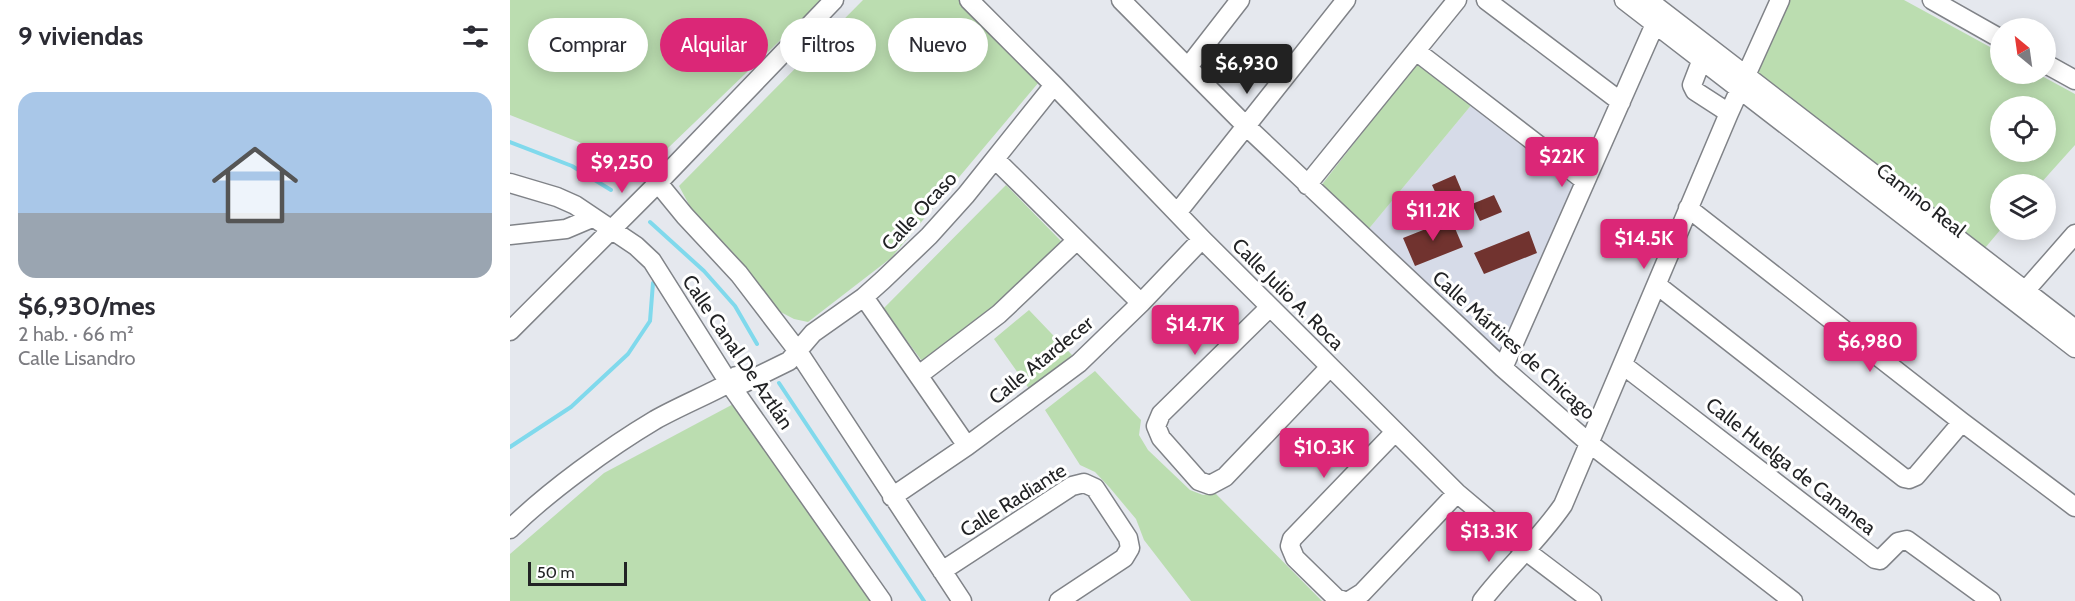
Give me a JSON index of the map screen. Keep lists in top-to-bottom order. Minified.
{"streets":{"street":["Camino Real","Calle Ocaso","Calle Julio A. Roca","Calle Mártires de Chicago","Calle Canal De Aztlán","Calle Atardecer","Calle Huelga de Cananea","Calle Radiante"]},"crossings":[["Calle Ocaso","Calle Julio A. Roca"],["Calle Ocaso","Calle Canal De Aztlán"],["Calle Julio A. Roca","Calle Atardecer"],["Calle Canal De Aztlán","Calle Atardecer"],["Calle Canal De Aztlán","Calle Radiante"]],"scale_bar":"50 m","north":"top left","page":{"heading":"9 viviendas","chip":["Comprar","Alquilar","Filtros","Nuevo"],"price":["$6,930","$22K","$9,250","$11.2K","$14.5K","$14.7K","$6,980","$10.3K","$13.3K"],"list":[{"name":"$6,930/mes","note":"2 hab. · 66 m² · Calle Lisandro"}],"scale":"50 m"}}
